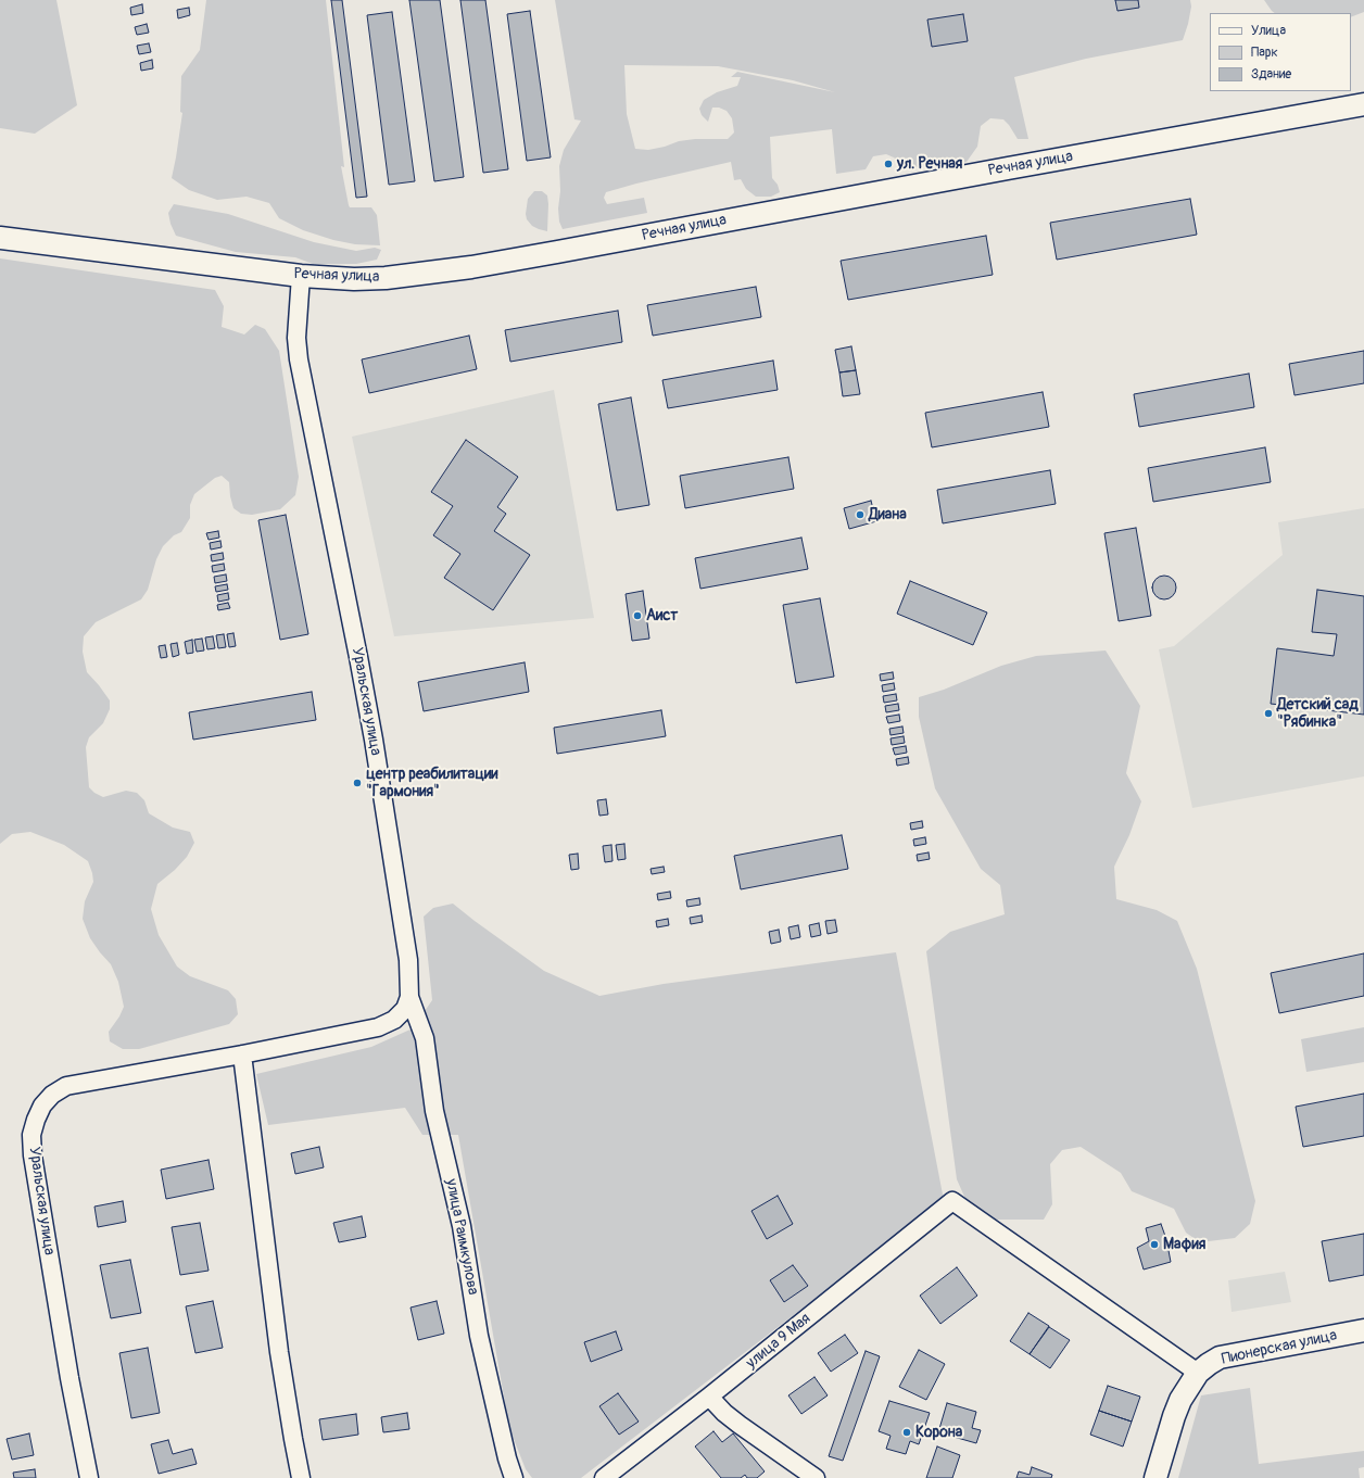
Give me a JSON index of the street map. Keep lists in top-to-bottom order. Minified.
{"streets":{"street":["Речная улица","Уральская улица","улица Раимкулова","улица 9 Мая","Пионерская улица"]},"crossings":[["Речная улица","Уральская улица"],["Уральская улица","улица Раимкулова"],["улица 9 Мая","Пионерская улица"]],"places":["ул. Речная","Диана","Аист","Детский сад \"Рябинка\"","центр реабилитации \"Гармония\"","Мафия","Корона"],"legend":["Улица","Парк","Здание"]}
